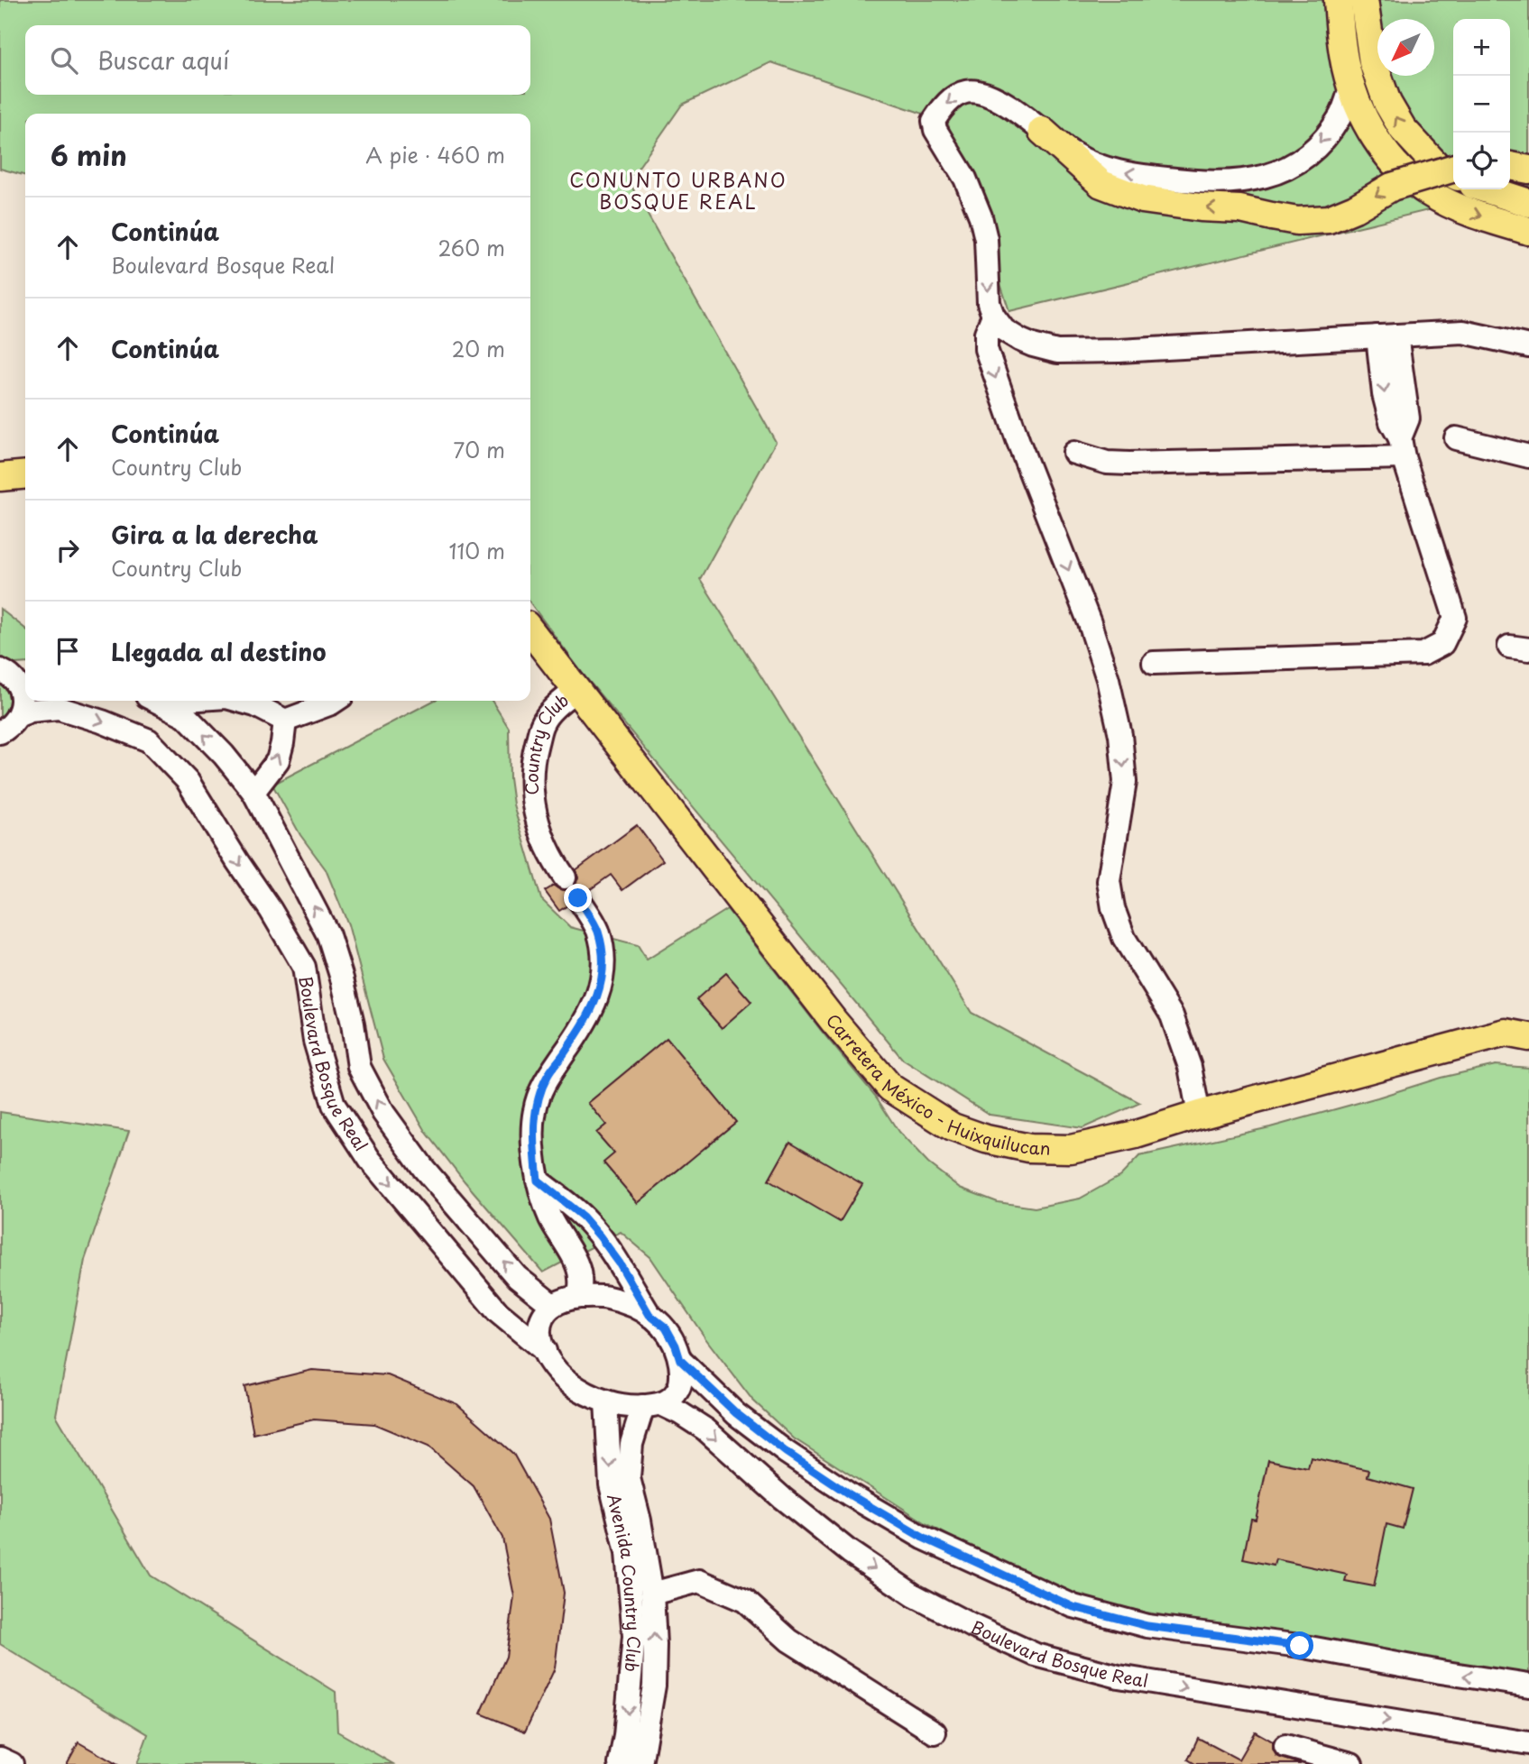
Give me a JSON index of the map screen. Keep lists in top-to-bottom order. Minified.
{"streets":{"main road":["Carretera México - Huixquilucan"],"street":["Country Club","Boulevard Bosque Real","Avenida Country Club"]},"crossings":[["Country Club","Carretera México - Huixquilucan"],["Boulevard Bosque Real","Avenida Country Club"]],"districts":["CONUNTO URBANO BOSQUE REAL"],"north":"bottom left","page":{"map_buttons":["+","−"],"search":"Buscar aquí","heading":["6 min","A pie · 460 m"],"list":[["Continúa","Boulevard Bosque Real","260 m"],["Continúa","20 m"],["Continúa","Country Club","70 m"],["Gira a la derecha","Country Club","110 m"],"Llegada al destino"]}}
